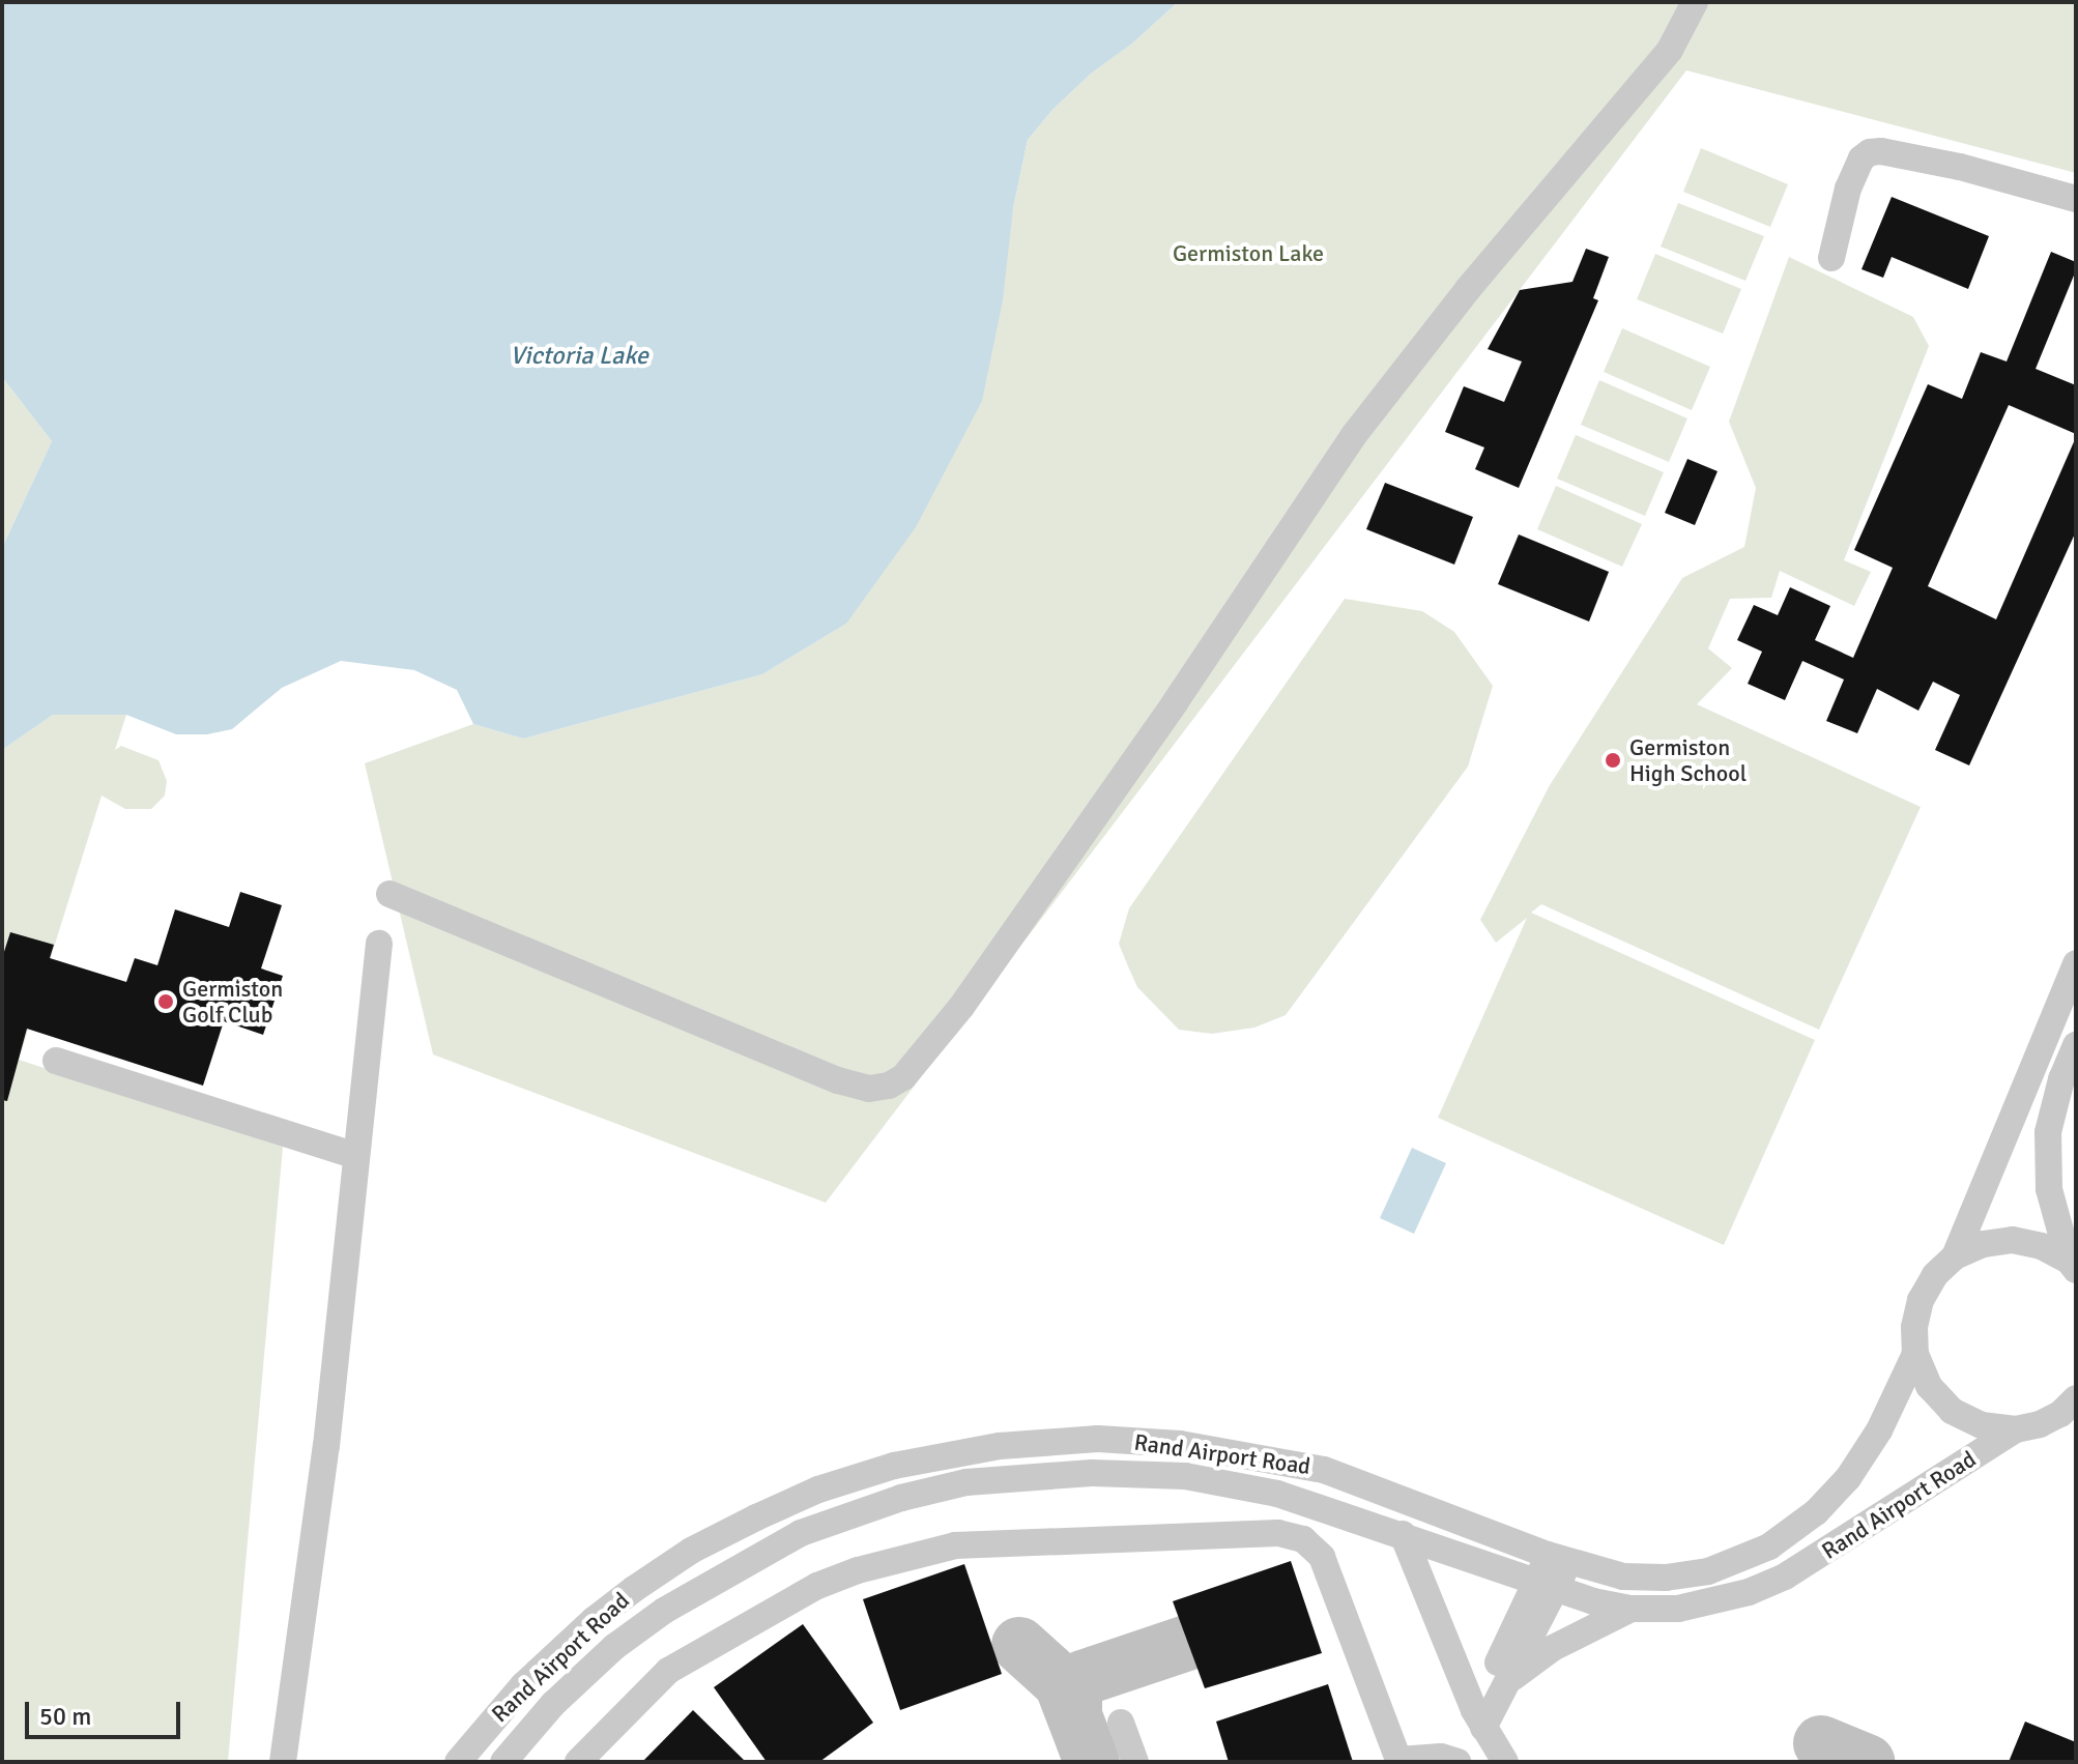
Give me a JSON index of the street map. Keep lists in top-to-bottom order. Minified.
{"streets":{"street":["Rand Airport Road"]},"water":["Victoria Lake"],"parks":["Germiston Lake"],"places":["Germiston High School","Germiston Golf Club"],"scale_bar":"50 m"}
